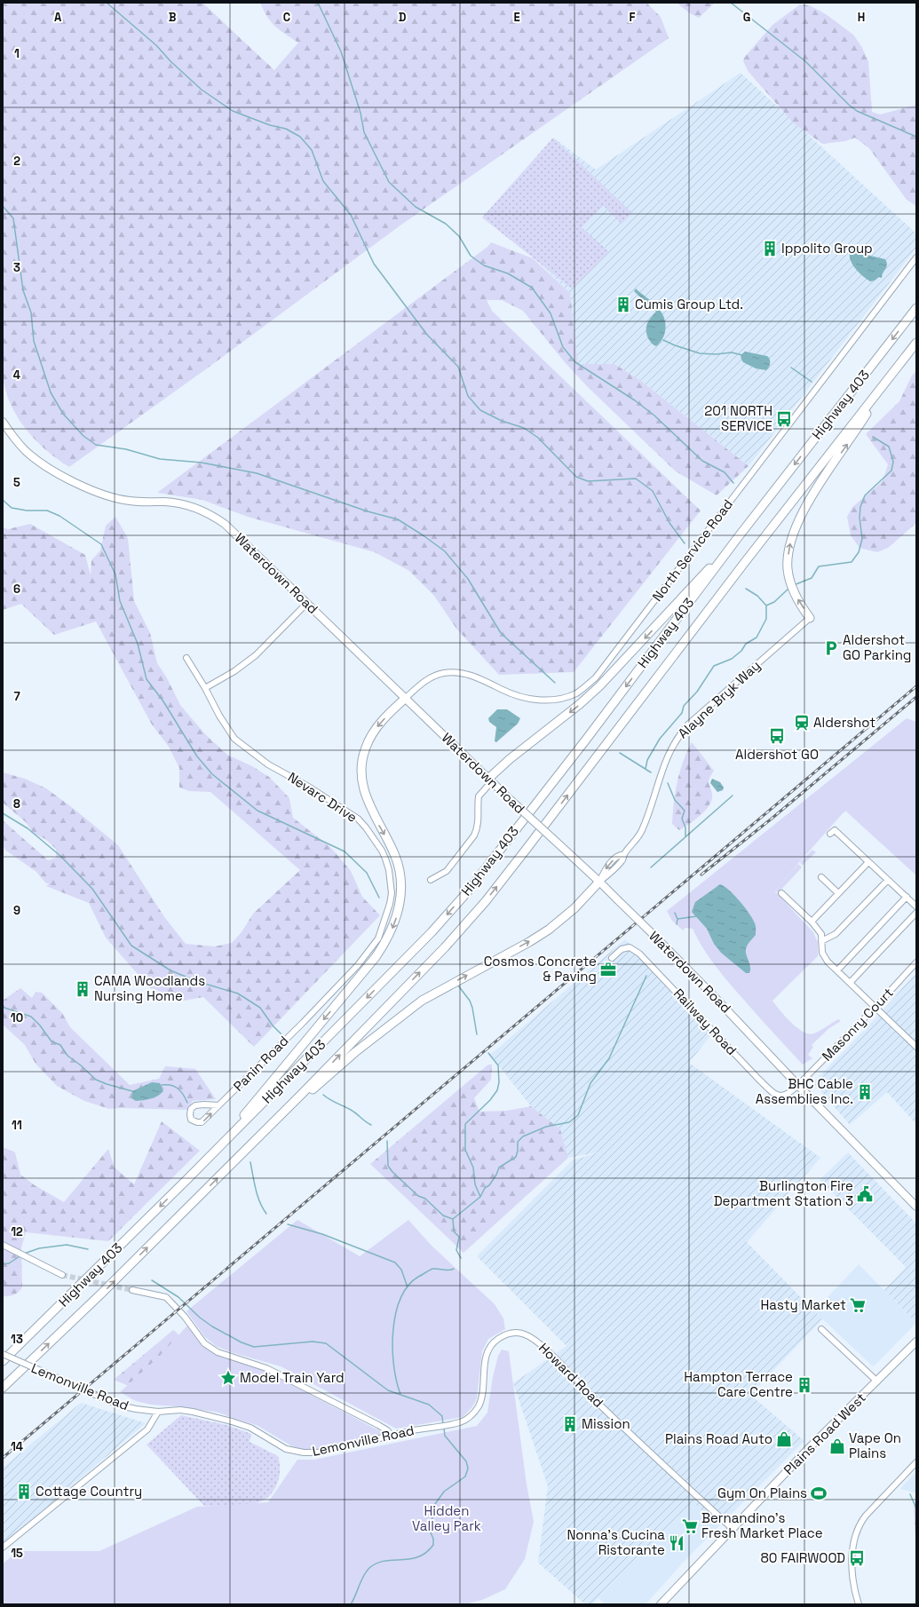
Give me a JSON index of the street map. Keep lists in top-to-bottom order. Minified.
{"streets":{"highway":["Highway 403"],"main road":["Waterdown Road","Plains Road West"],"street":["North Service Road","Alayne Bryk Way","Nevarc Drive","Railway Road","Masonry Court","Panin Road","Howard Road","Lemonville Road"]},"crossings":[["North Service Road","Waterdown Road"],["Waterdown Road","Alayne Bryk Way"],["Waterdown Road","Railway Road"],["Waterdown Road","Masonry Court"],["Nevarc Drive","Panin Road"],["Railway Road","Masonry Court"],["Howard Road","Lemonville Road"],["Howard Road","Plains Road West"]],"parks":["Hidden Valley Park"],"places":{"building":["Ippolito Group","Cumis Group Ltd.","CAMA Woodlands Nursing Home","BHC Cable Assemblies Inc.","Hampton Terrace Care Centre","Mission","Cottage Country"],"bus stop":["201 NORTH SERVICE","Aldershot GO","80 FAIRWOOD"],"parking":["Aldershot GO Parking"],"station":["Aldershot"],"office":["Cosmos Concrete & Paving"],"public building":["Burlington Fire Department Station 3"],"supermarket":["Hasty Market","Bernandino's Fresh Market Place"],"place":["Model Train Yard"],"shop":["Plains Road Auto","Vape On Plains"],"sports":["Gym On Plains"],"restaurant":["Nonna's Cucina Ristorante"]},"grid":{"columns":["A","B","C","D","E","F","G","H"],"rows":["1","2","3","4","5","6","7","8","9","10","11","12","13","14","15"]}}
